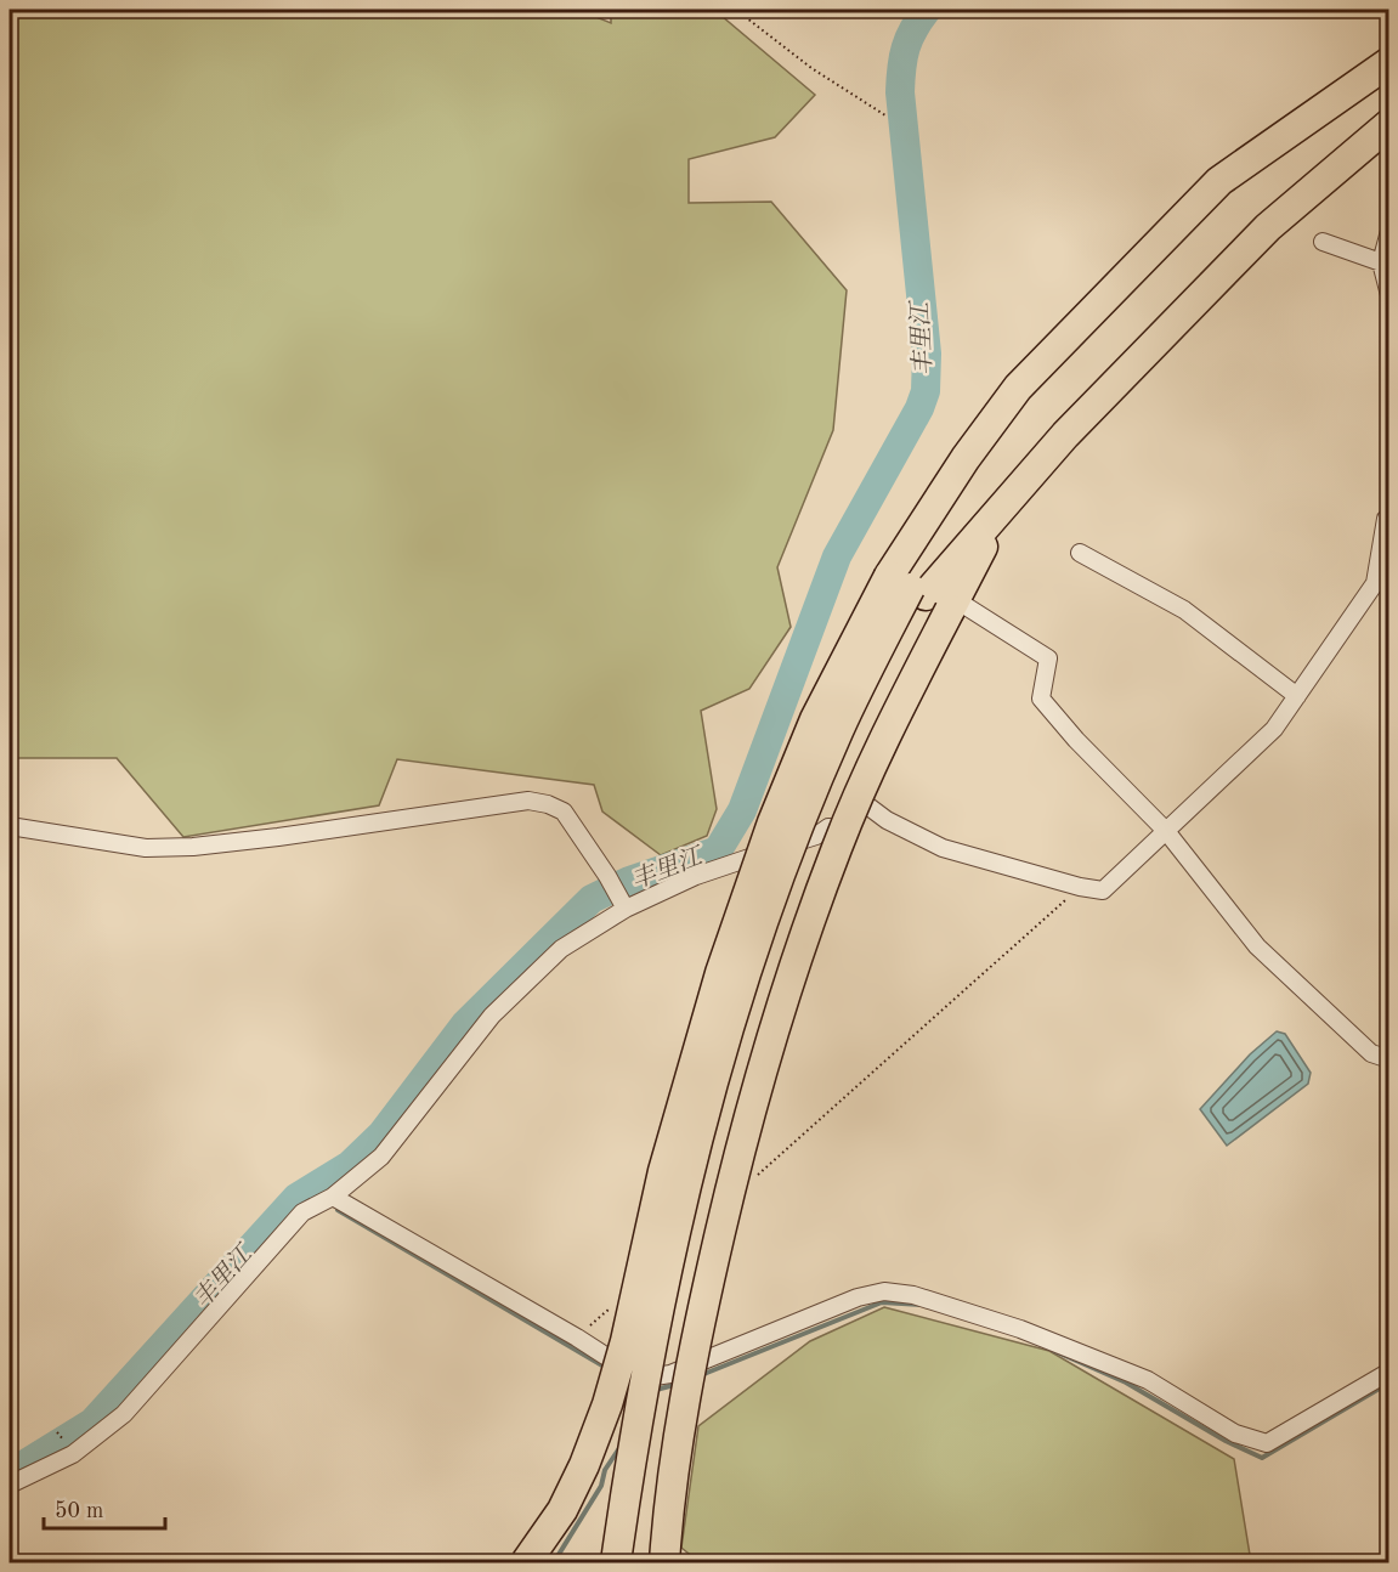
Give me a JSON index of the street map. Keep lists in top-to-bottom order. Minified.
{"water":["丰里江"],"scale_bar":"50 m"}
